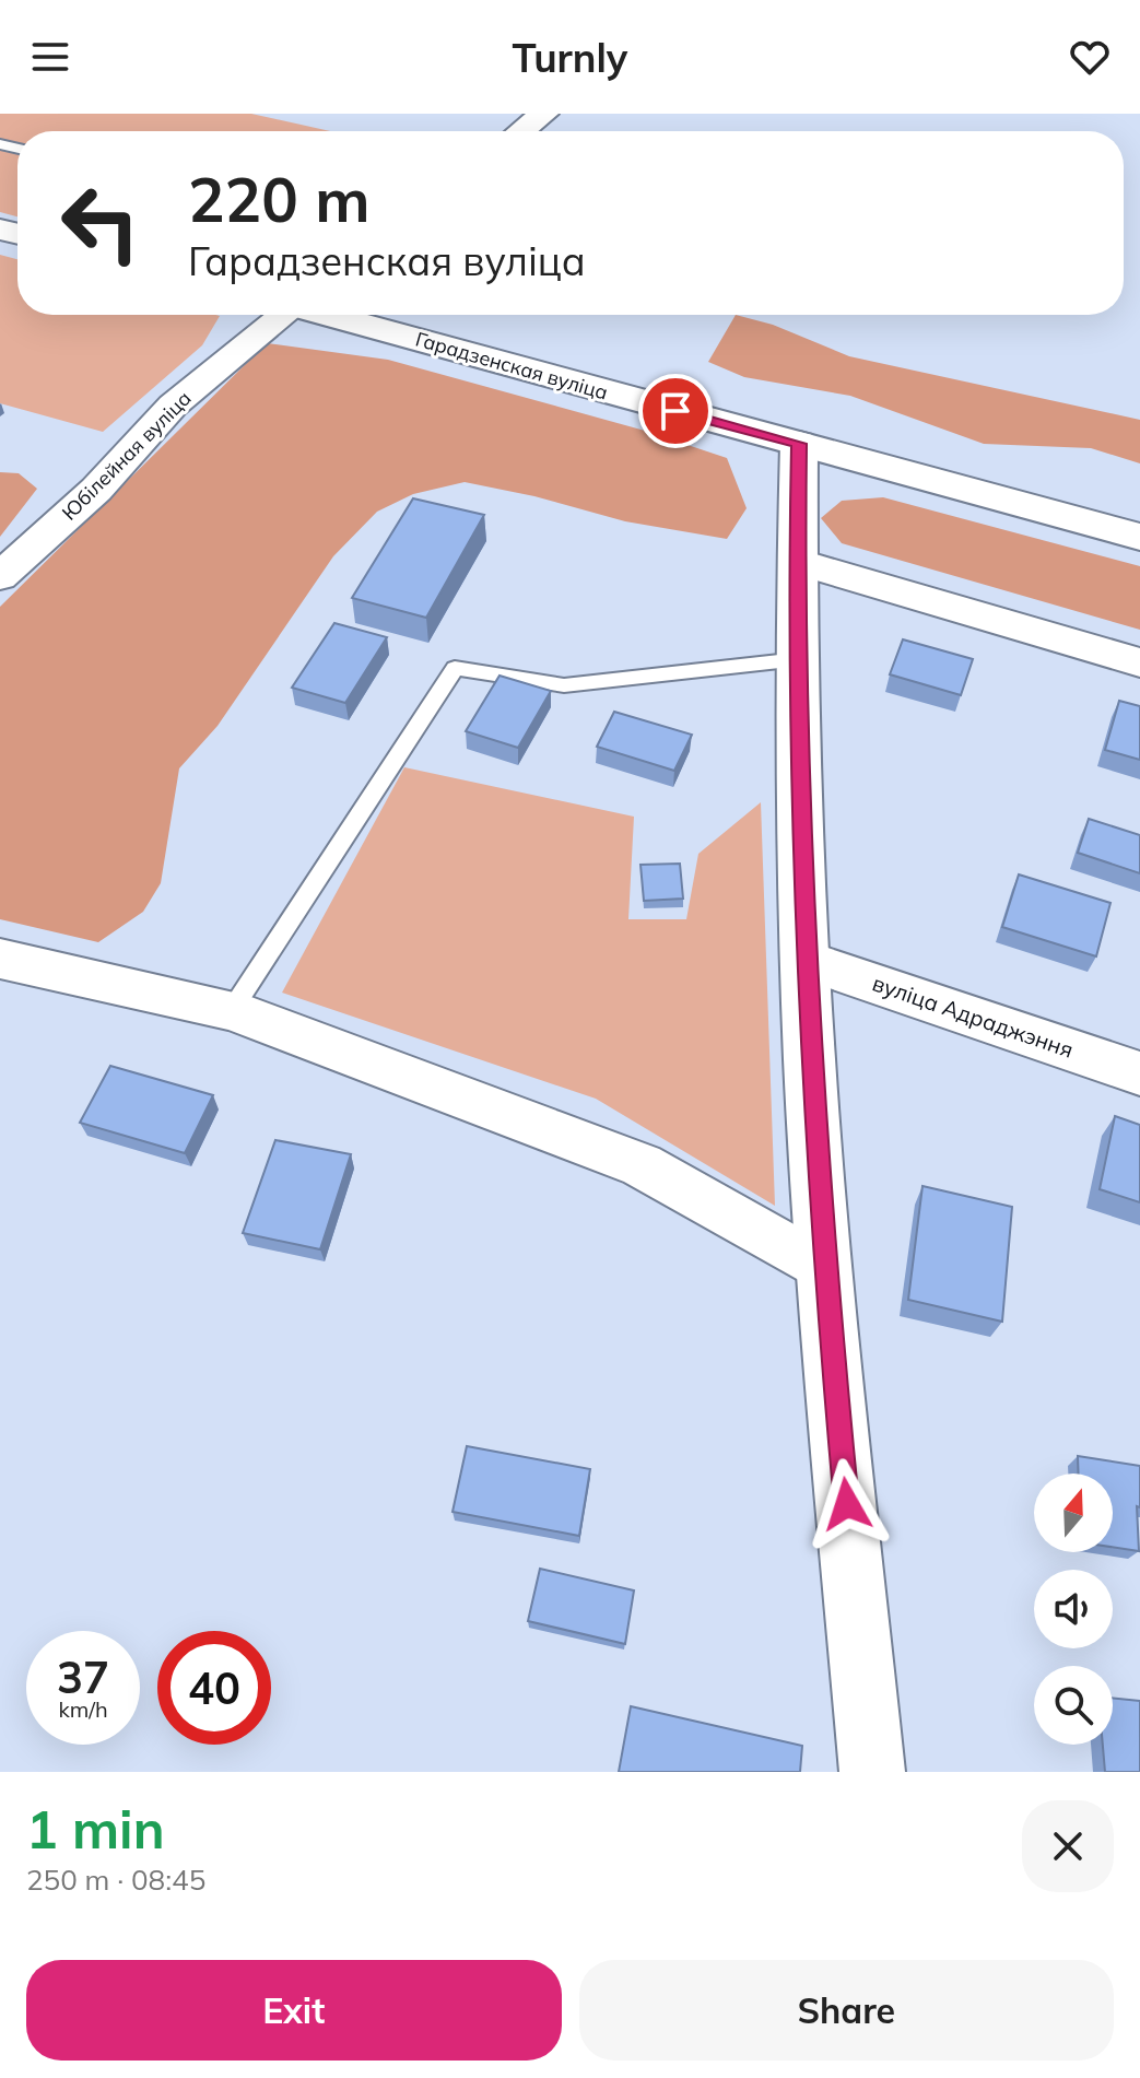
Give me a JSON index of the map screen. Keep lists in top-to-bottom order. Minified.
{"streets":{"street":["Гарадзенская вуліца","Юбілейная вуліца","вуліца Адраджэння"]},"north":"top","page":{"header":"Turnly","turn":["220 m","Гарадзенская вуліца"],"speed":"37 km/h","limit":"40","heading":["1 min","250 m · 08:45"],"buttons":["Exit","Share"]}}
